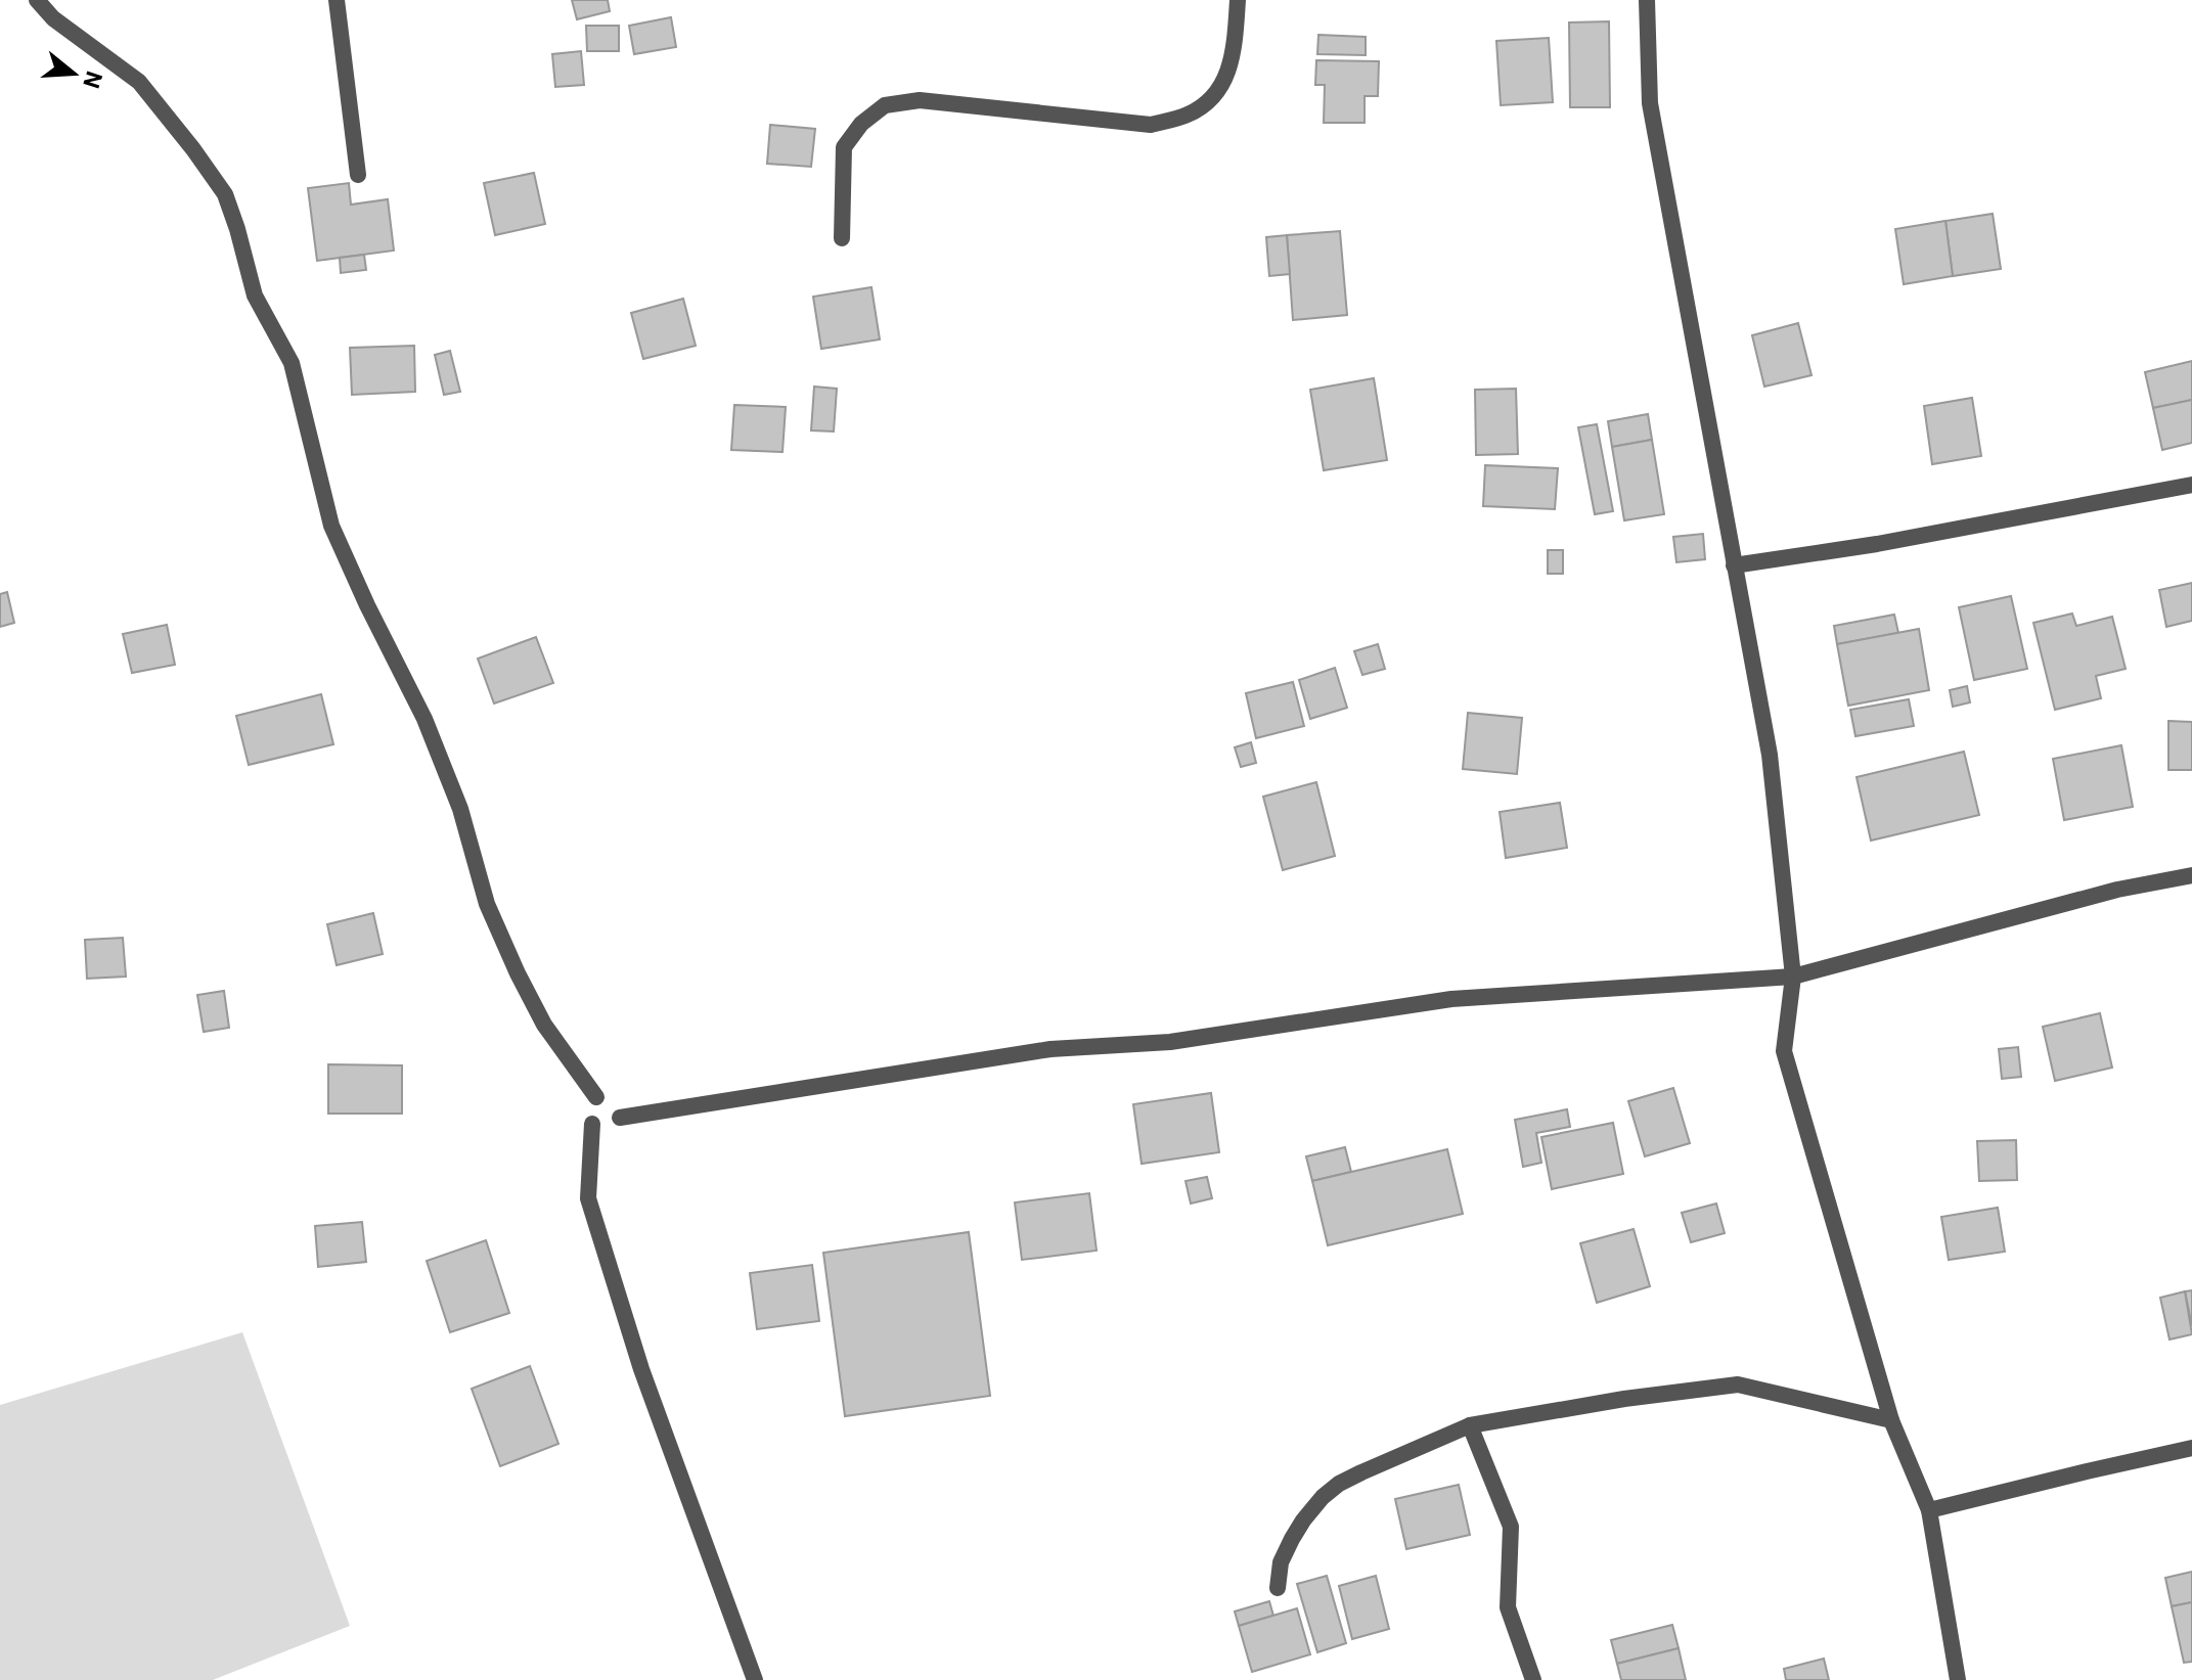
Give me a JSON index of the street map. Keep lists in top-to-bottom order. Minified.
{"north":"right"}
